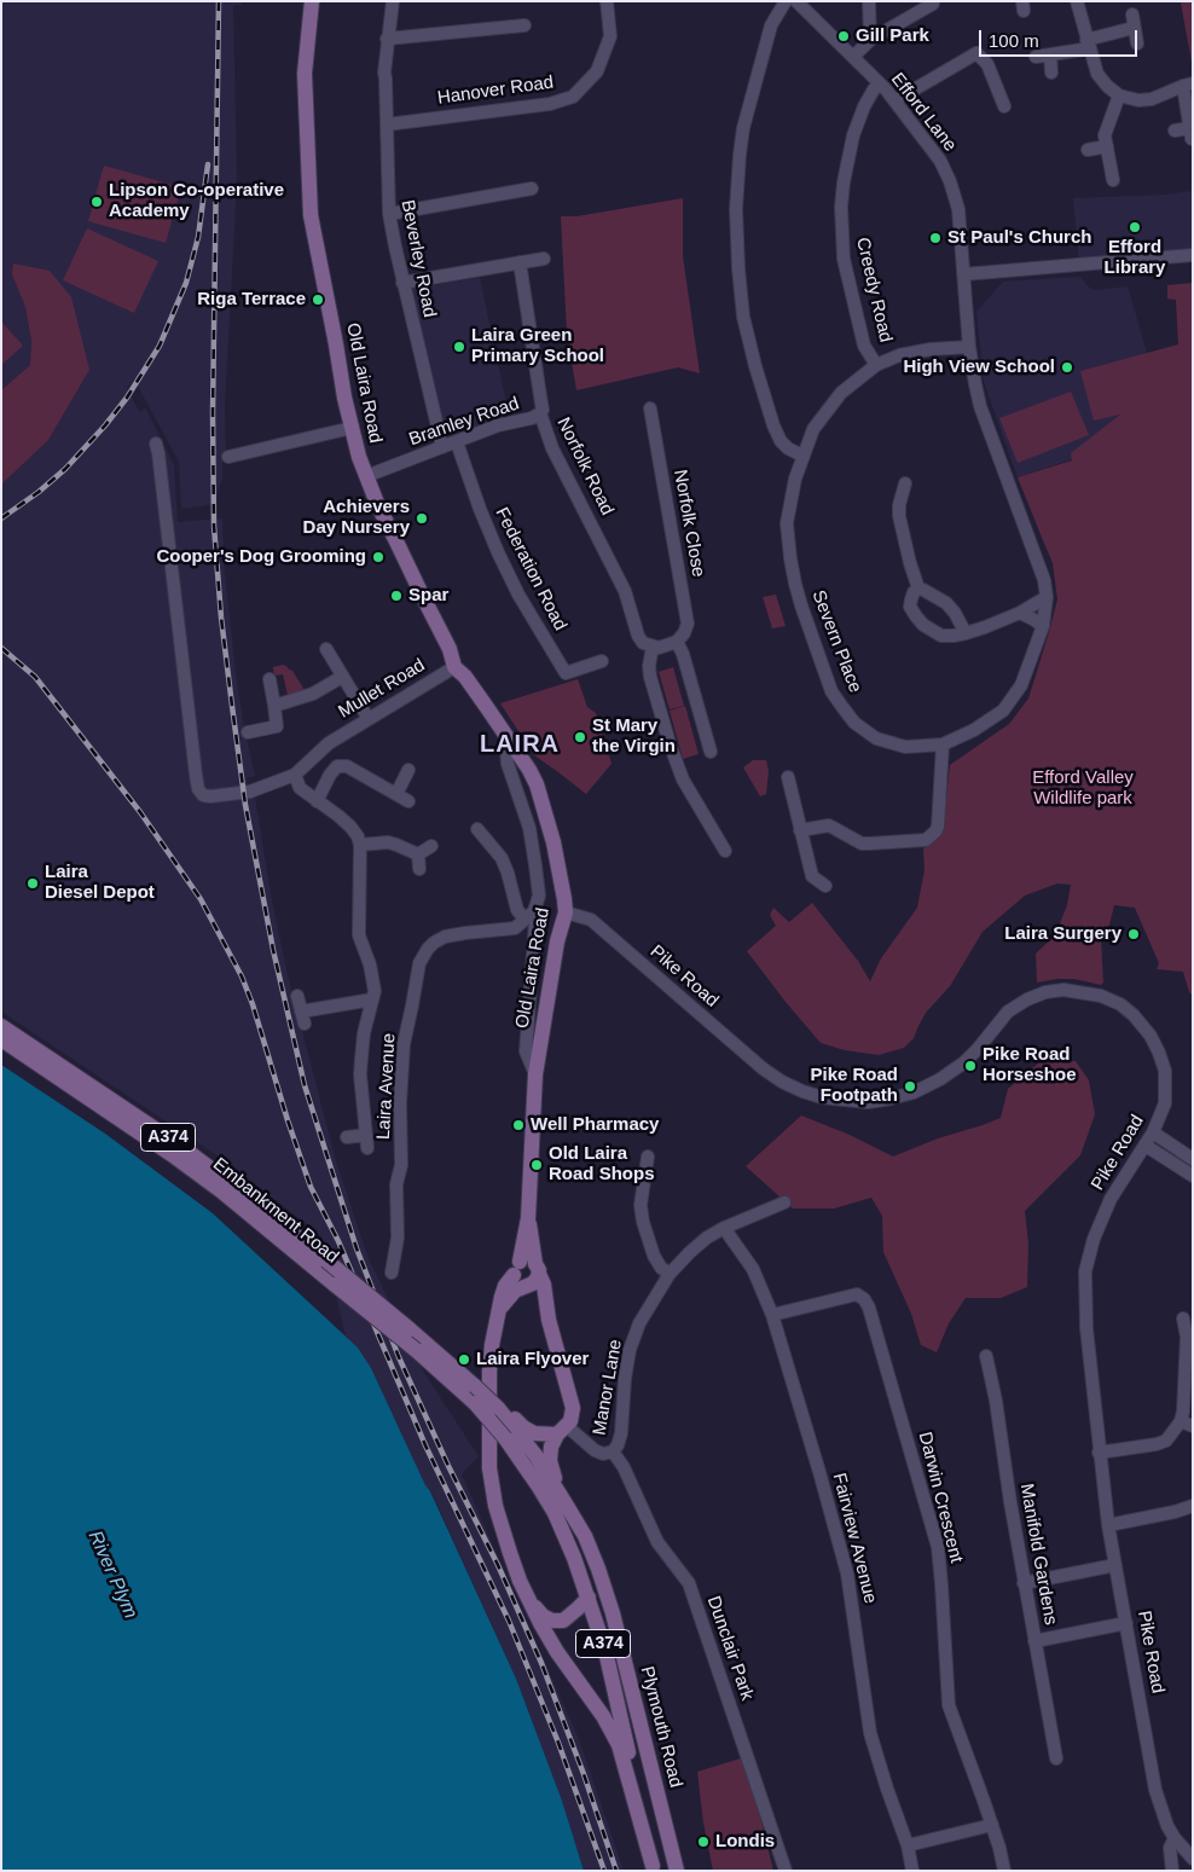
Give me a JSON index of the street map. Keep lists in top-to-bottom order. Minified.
{"streets":{"main road":["Old Laira Road","A374","Embankment Road","Plymouth Road"],"street":["Hanover Road","Efford Lane","Beverley Road","Creedy Road","Bramley Road","Norfolk Road","Norfolk Close","Federation Road","Severn Place","Mullet Road","Pike Road","Laira Avenue","Manor Lane","Darwin Crescent","Fairview Avenue","Manifold Gardens","Dunclair Park"]},"crossings":[["Hanover Road","Beverley Road"],["Efford Lane","Creedy Road"],["Efford Lane","Severn Place"],["Beverley Road","Bramley Road"],["Creedy Road","Severn Place"],["Old Laira Road","Bramley Road"],["Old Laira Road","Mullet Road"],["Old Laira Road","Pike Road"],["Old Laira Road","Laira Avenue"],["Old Laira Road","Manor Lane"],["Old Laira Road","Plymouth Road"],["Bramley Road","Norfolk Road"],["Bramley Road","Federation Road"],["Embankment Road","Plymouth Road"],["Manor Lane","Fairview Avenue"],["Manor Lane","Dunclair Park"],["Darwin Crescent","Fairview Avenue"]],"districts":["LAIRA"],"water":["River Plym"],"parks":["Efford Valley Wildlife park"],"places":["Gill Park","Lipson Co-operative Academy","Efford Library","St Paul's Church","Riga Terrace","Laira Green Primary School","High View School","Achievers Day Nursery","Cooper's Dog Grooming","Spar","St Mary the Virgin","Laira Diesel Depot","Laira Surgery","Pike Road Horseshoe","Pike Road Footpath","Well Pharmacy","Old Laira Road Shops","Laira Flyover","Londis"],"scale_bar":"100 m"}
